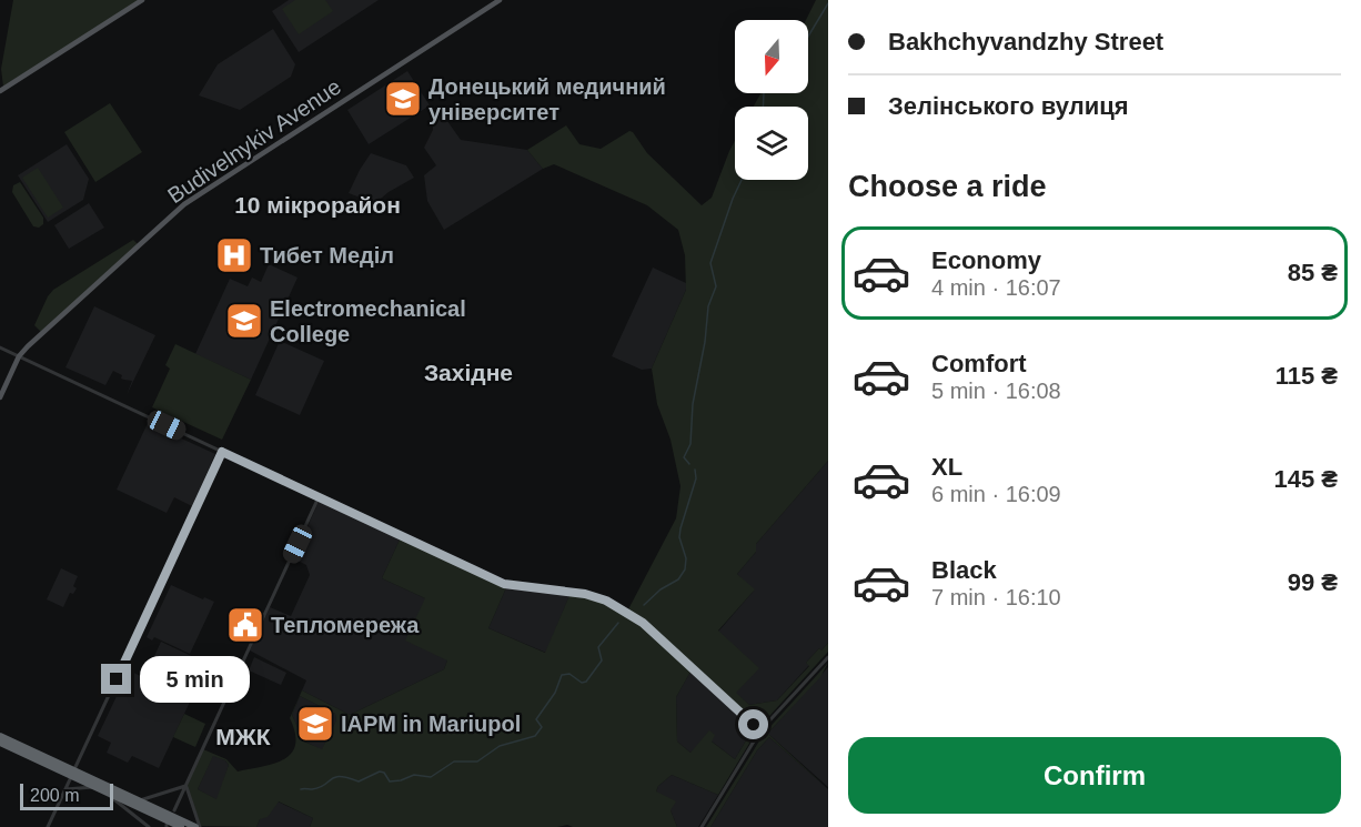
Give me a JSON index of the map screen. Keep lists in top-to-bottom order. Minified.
{"streets":{"main road":["Budivelnykiv Avenue"]},"districts":["10 мікрорайон","Західне","МЖК"],"places":{"school or university":["Донецький медичний університет","Electromechanical College","IAPM in Mariupol"],"hospital":["Тибет Меділ"],"public building":["Тепломережа"]},"scale_bar":"200 m","north":"bottom","page":{"banner":["Bakhchyvandzhy Street","Зелінського вулиця"],"heading":"Choose a ride","list":[{"name":"Economy","note":"4 min · 16:07","value":"85 ₴"},{"name":"Comfort","note":"5 min · 16:08","value":"115 ₴"},{"name":"XL","note":"6 min · 16:09","value":"145 ₴"},{"name":"Black","note":"7 min · 16:10","value":"99 ₴"}],"bubble":"5 min","buttons":"Confirm","scale":"200 m"}}
